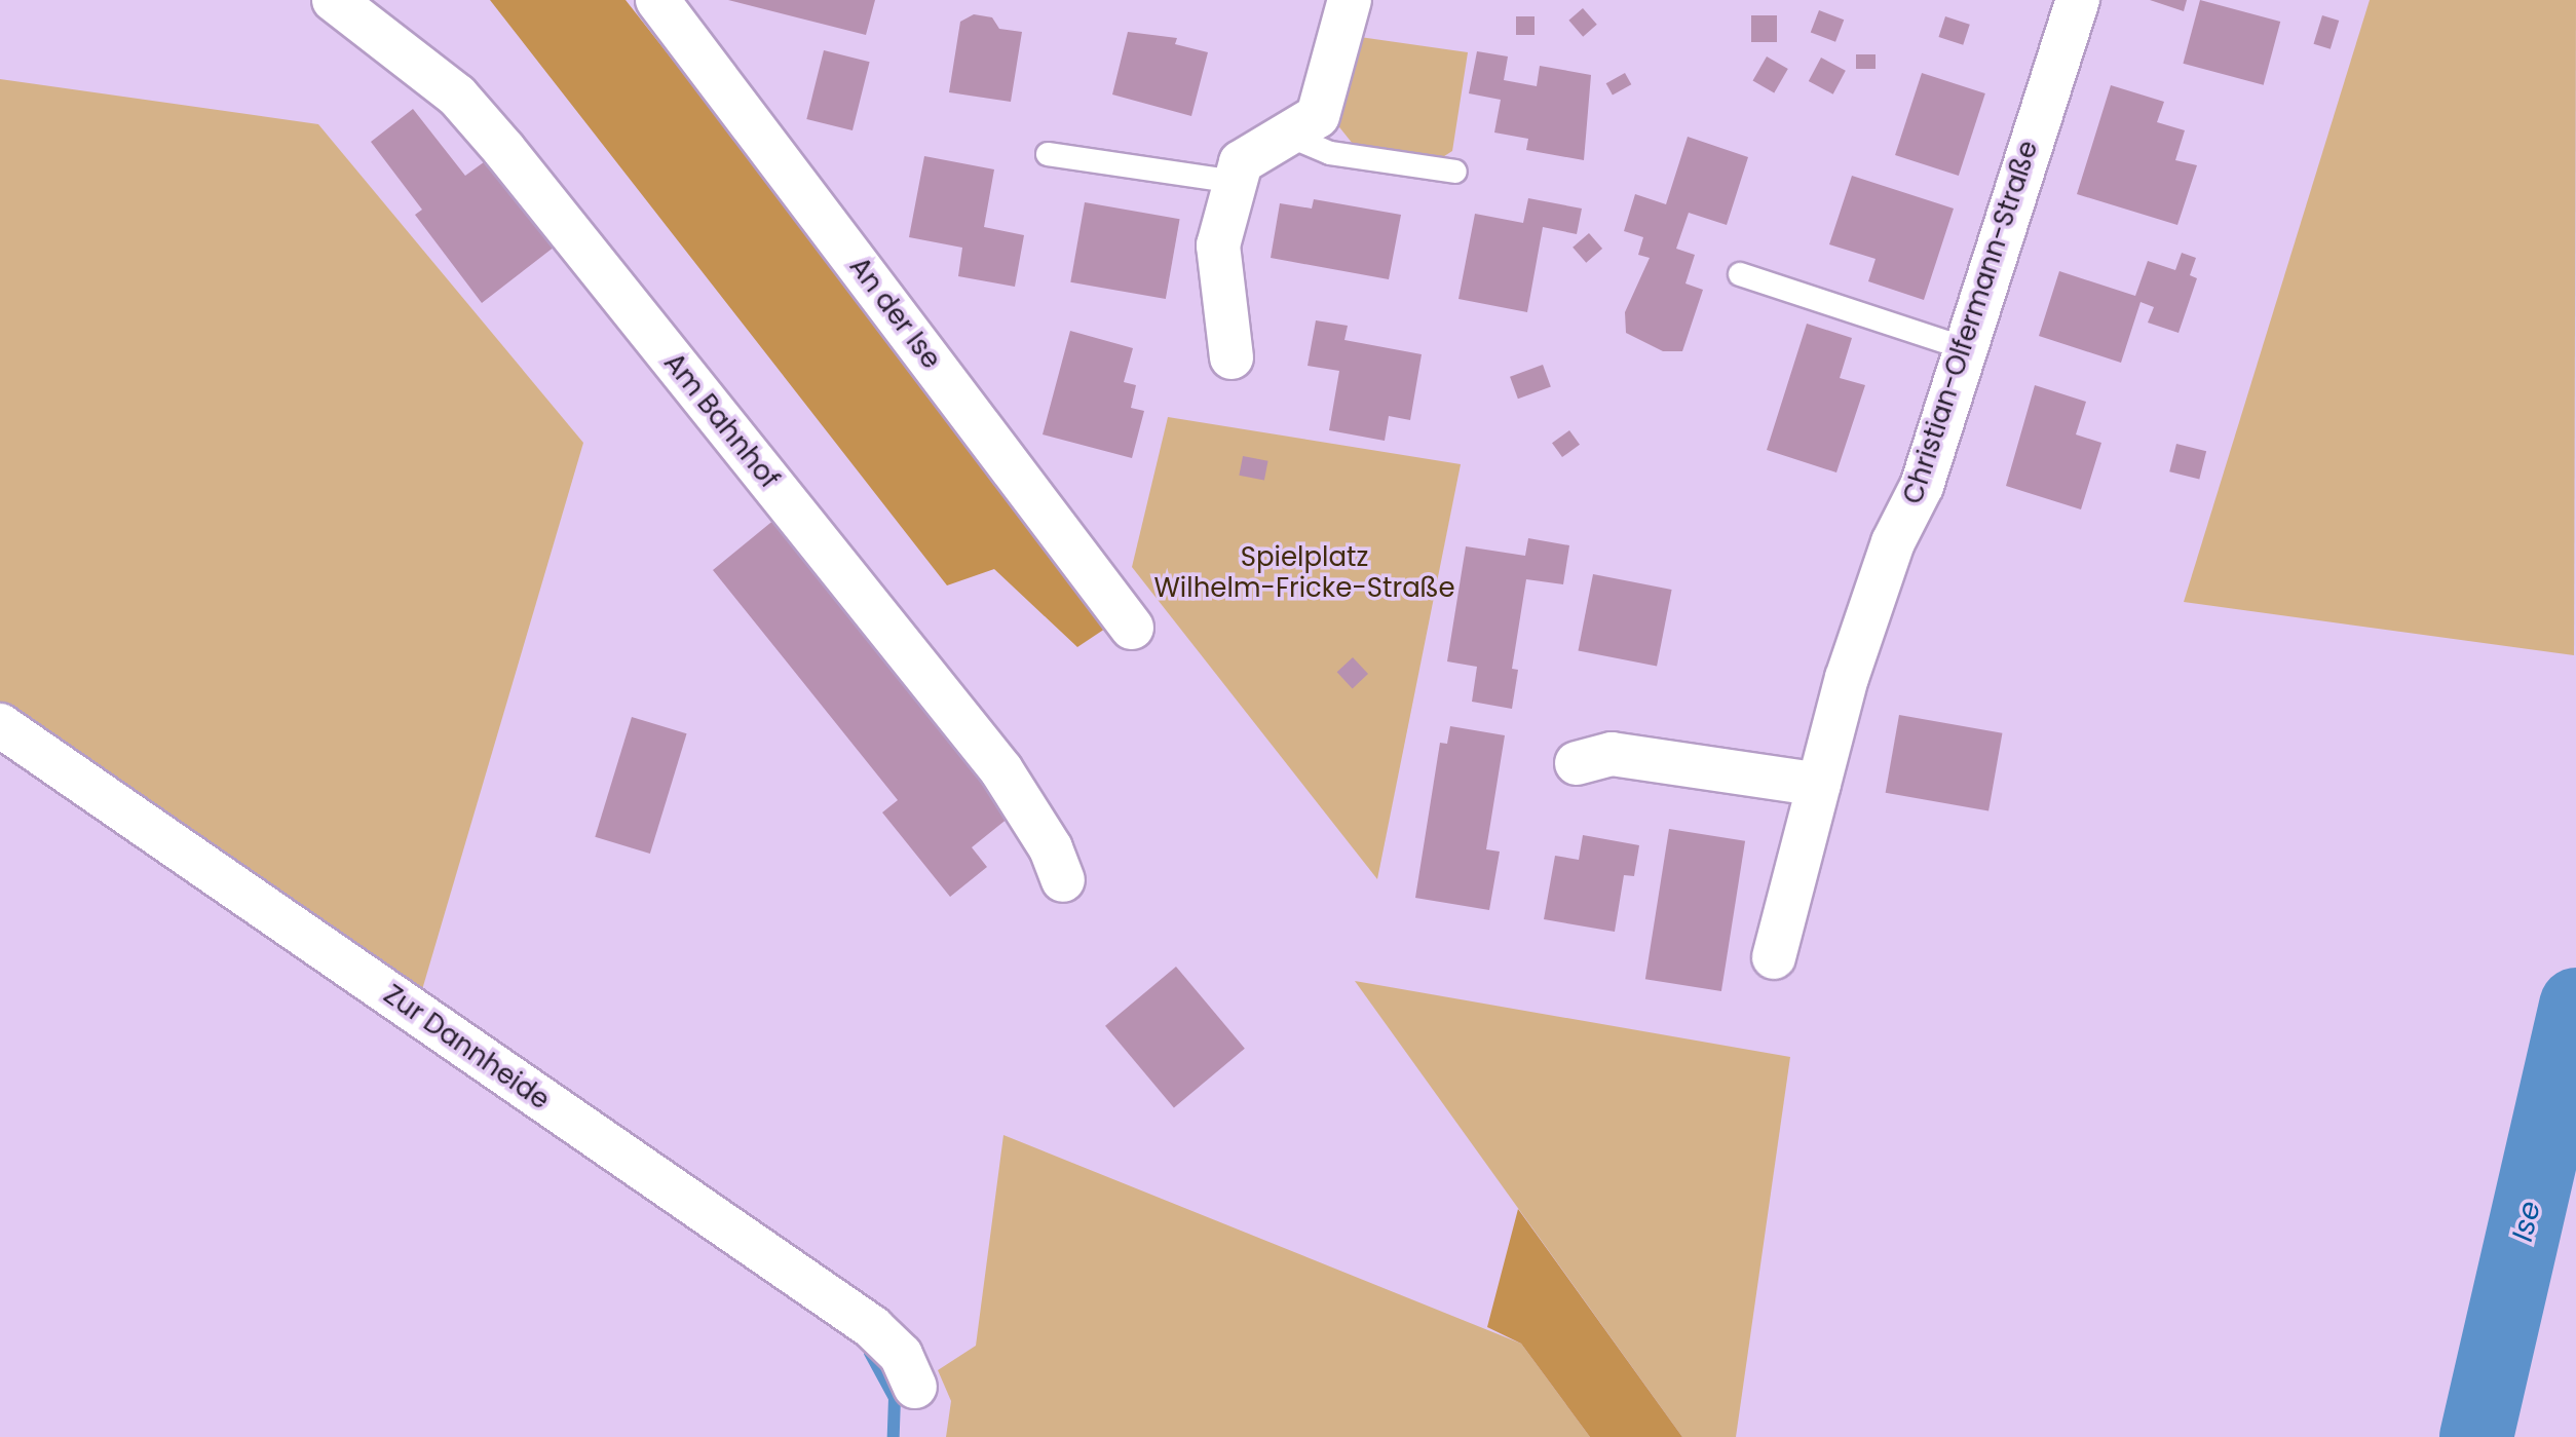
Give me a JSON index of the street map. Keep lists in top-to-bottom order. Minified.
{"streets":{"street":["An der Ise","Christian-Olfermann-Straße","Am Bahnhof","Zur Dannheide"]},"water":["Ise"],"parks":["Spielplatz Wilhelm-Fricke-Straße"]}
